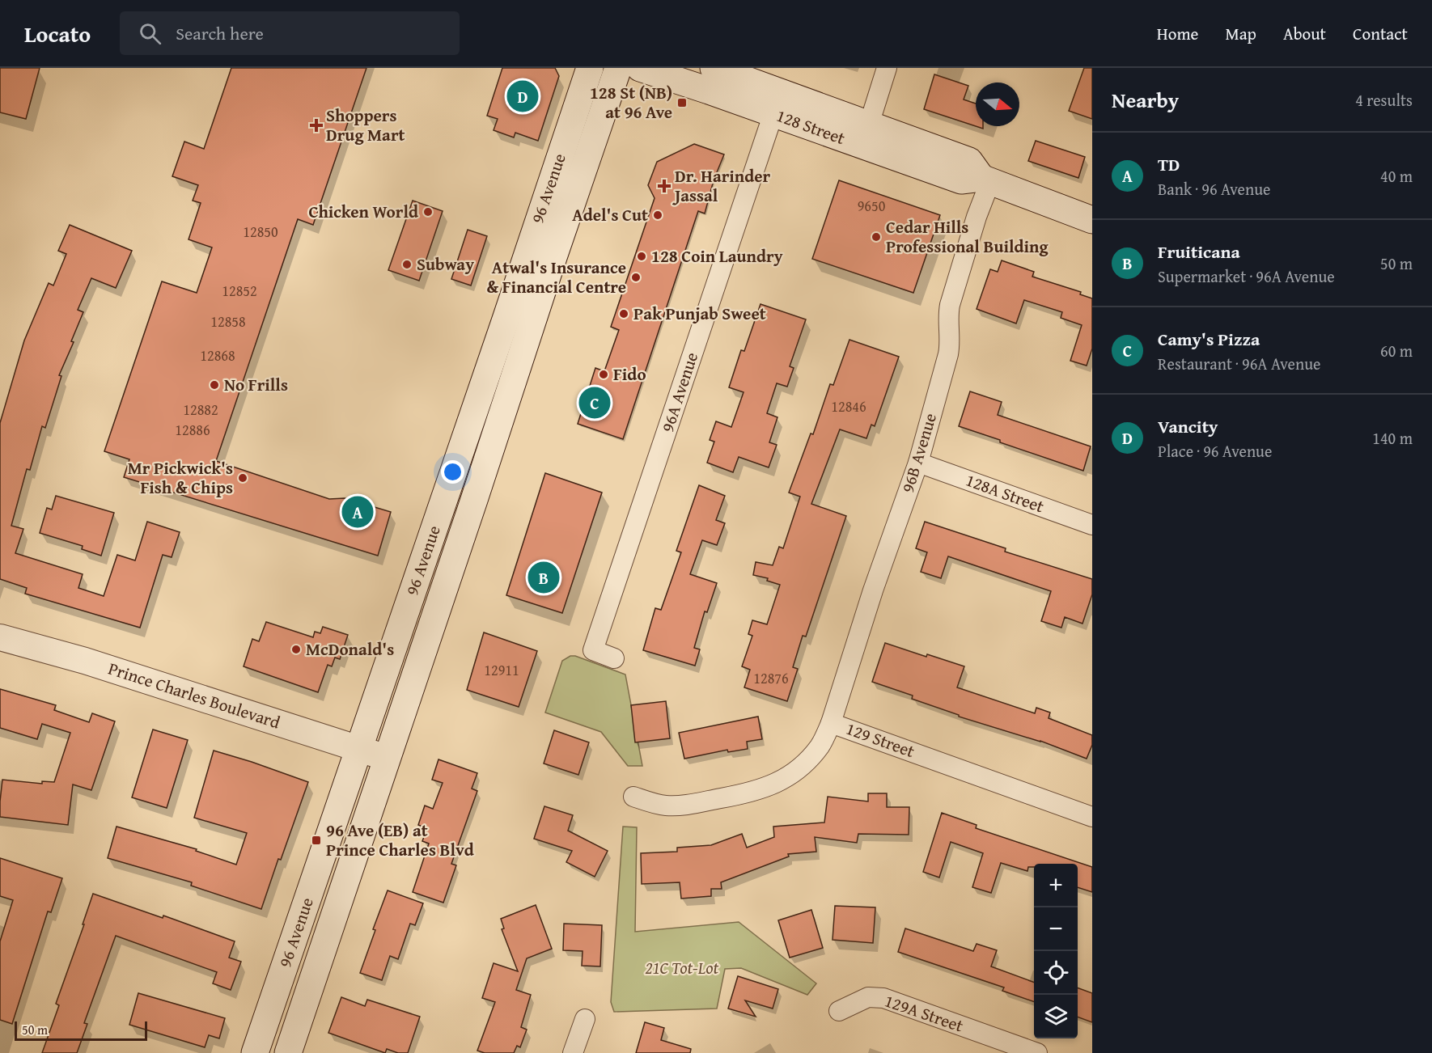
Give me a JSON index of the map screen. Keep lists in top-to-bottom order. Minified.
{"streets":{"main road":["128 Street","96 Avenue"],"street":["96A Avenue","96B Avenue","128A Street","Prince Charles Boulevard","129 Street","129A Street"]},"crossings":[["128 Street","96A Avenue"],["128 Street","96B Avenue"],["96 Avenue","Prince Charles Boulevard"],["96B Avenue","128A Street"],["96B Avenue","129 Street"]],"parks":["21C Tot-Lot"],"places":{"transit":["128 St (NB) at 96 Ave","96 Ave (EB) at Prince Charles Blvd"],"health":["Shoppers Drug Mart","Dr. Harinder Jassal"],"other":["Chicken World","Adel's Cut","Cedar Hills Professional Building","128 Coin Laundry","Subway","Atwal's Insurance & Financial Centre","Pak Punjab Sweet","Fido","No Frills","Mr Pickwick's Fish & Chips","McDonald's"]},"house_numbers":["9650","12850","12852","12858","12868","12846","12882","12886","12911","12876"],"scale_bar":"50 m","north":"right","page":{"header":"Locato","search":"Search here","nav":["Home","Map","About","Contact"],"heading":["Nearby","4 results"],"pins":["D","C","A","B"],"list":[{"mark":"A","name":"TD","note":"Bank · 96 Avenue","value":"40 m"},{"mark":"B","name":"Fruiticana","note":"Supermarket · 96A Avenue","value":"50 m"},{"mark":"C","name":"Camy's Pizza","note":"Restaurant · 96A Avenue","value":"60 m"},{"mark":"D","name":"Vancity","note":"Place · 96 Avenue","value":"140 m"}],"map_buttons":["+","−"],"scale":"50 m"}}
